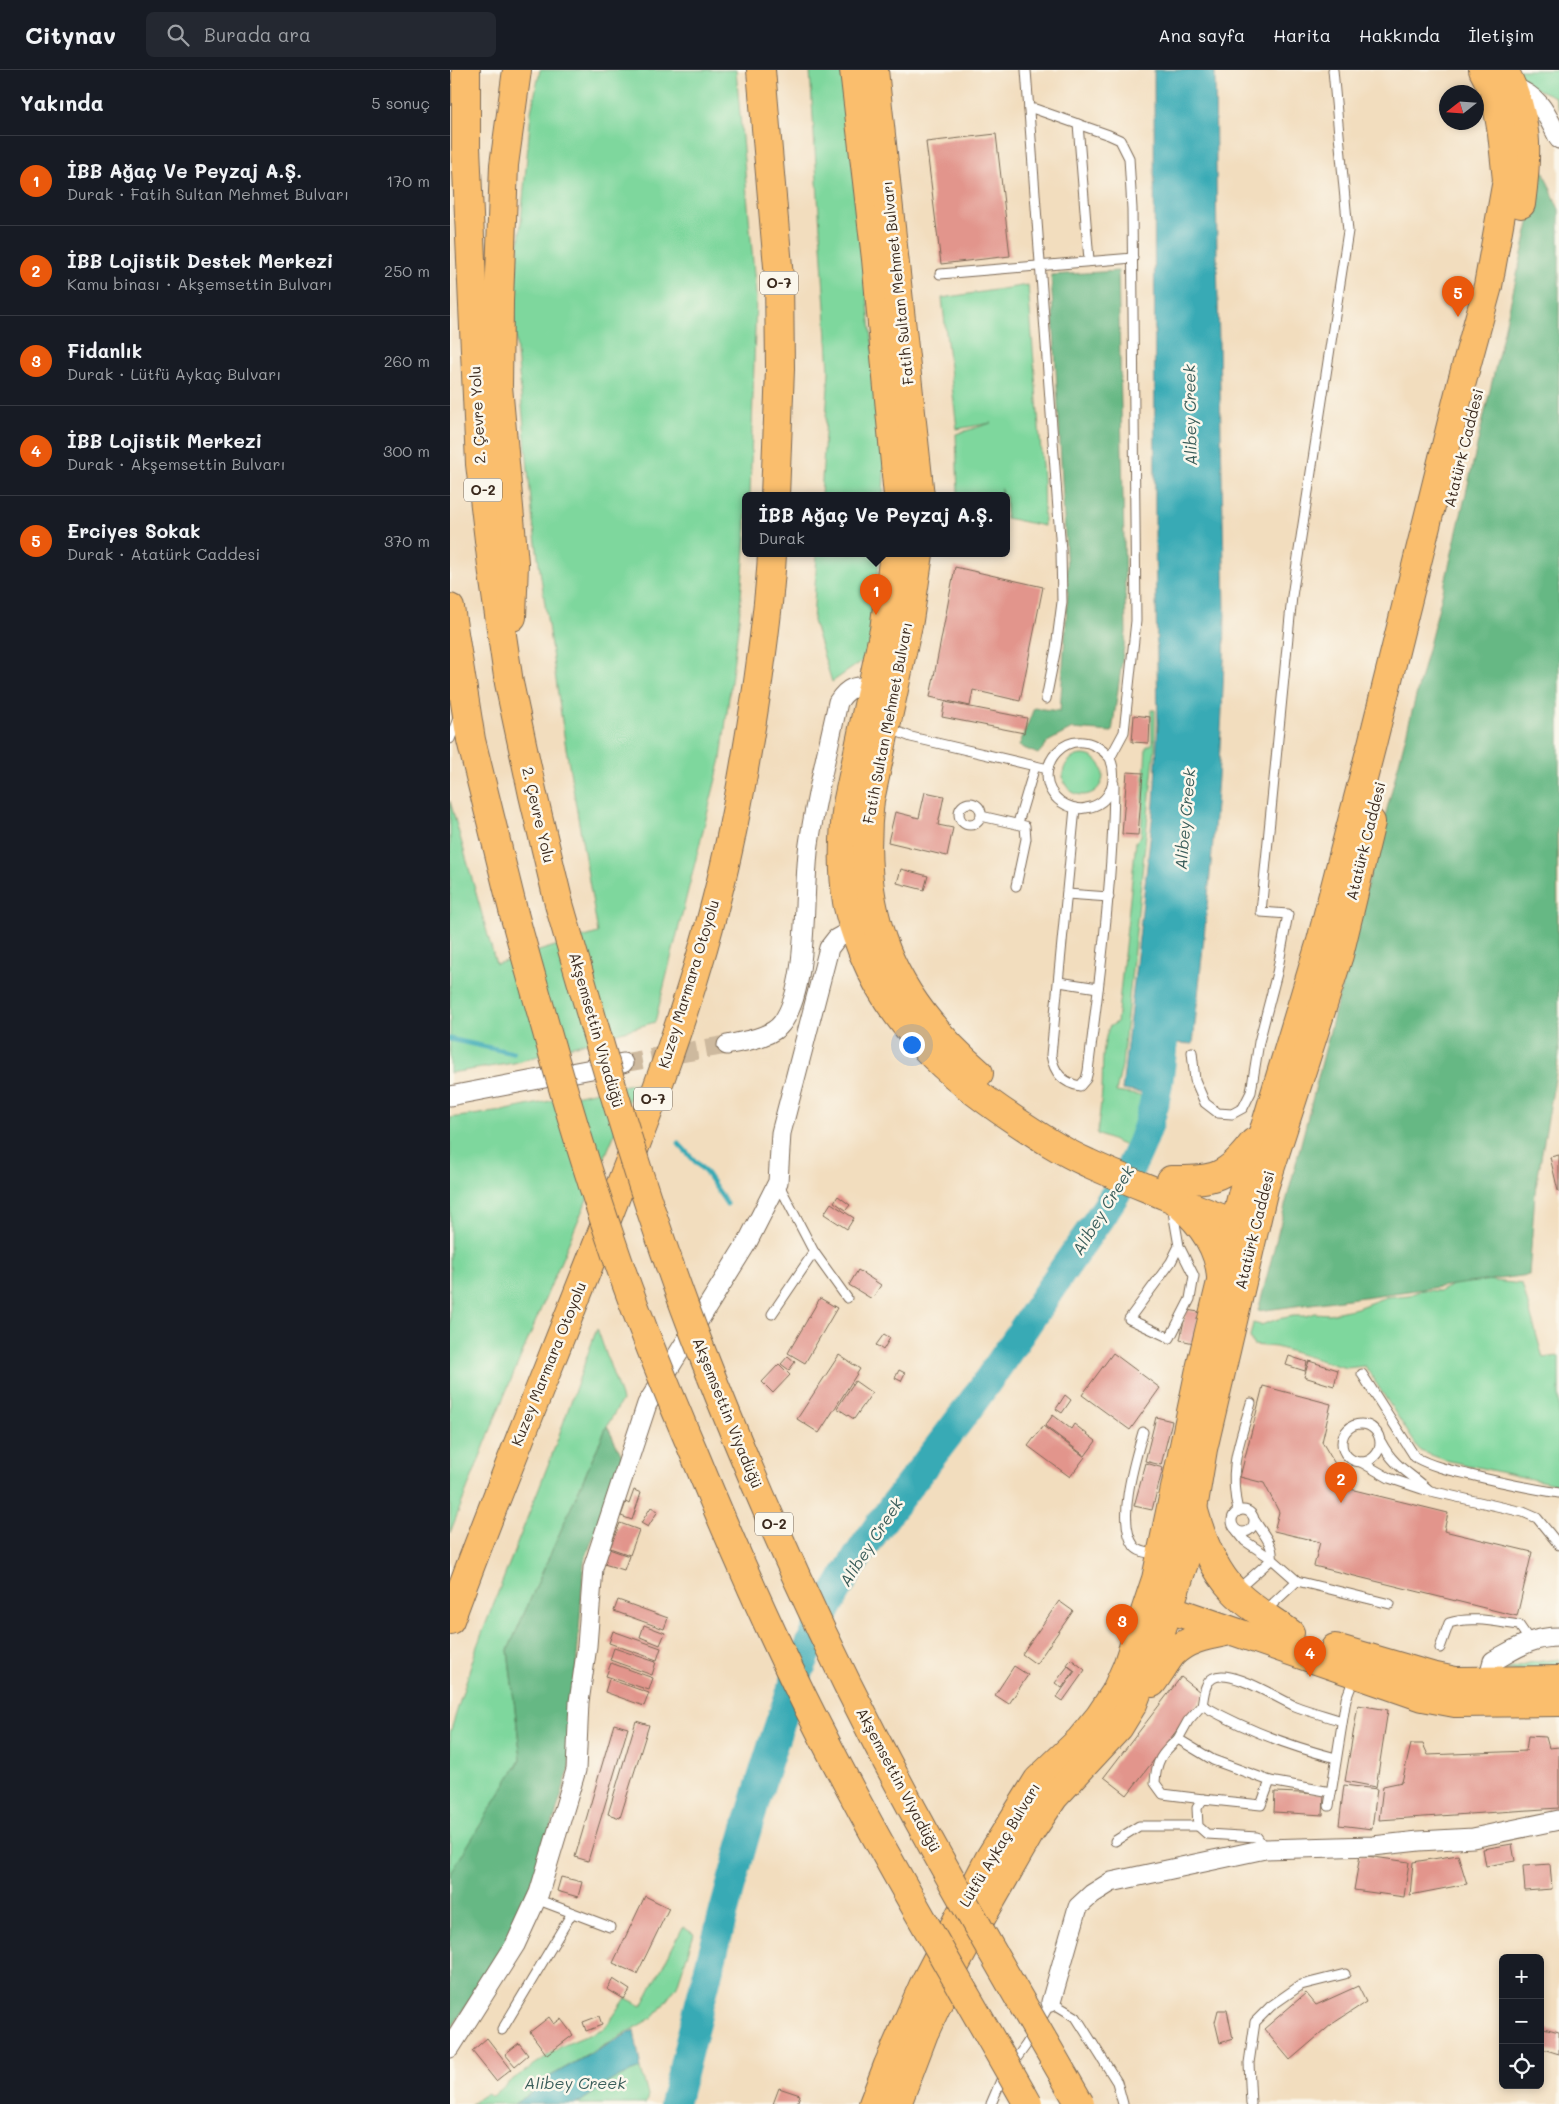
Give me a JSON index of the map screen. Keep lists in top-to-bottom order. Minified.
{"streets":{"main road":["O-7","Fatih Sultan Mehmet Bulvarı","2. Çevre Yolu","Atatürk Caddesi","O-2","Kuzey Marmara Otoyolu","Akşemsettin Viyadüğü","Lütfü Aykaç Bulvarı"]},"crossings":[["Fatih Sultan Mehmet Bulvarı","Atatürk Caddesi"],["2. Çevre Yolu","Akşemsettin Viyadüğü"],["Atatürk Caddesi","Lütfü Aykaç Bulvarı"]],"water":["Alibey Creek"],"north":"left","page":{"header":"Citynav","search":"Burada ara","nav":["Ana sayfa","Harita","Hakkında","İletişim"],"heading":["Yakında","5 sonuç"],"list":[{"mark":"1","name":"İBB Ağaç Ve Peyzaj A.Ş.","note":"Durak · Fatih Sultan Mehmet Bulvarı","value":"170 m"},{"mark":"2","name":"İBB Lojistik Destek Merkezi","note":"Kamu binası · Akşemsettin Bulvarı","value":"250 m"},{"mark":"3","name":"Fidanlık","note":"Durak · Lütfü Aykaç Bulvarı","value":"260 m"},{"mark":"4","name":"İBB Lojistik Merkezi","note":"Durak · Akşemsettin Bulvarı","value":"300 m"},{"mark":"5","name":"Erciyes Sokak","note":"Durak · Atatürk Caddesi","value":"370 m"}],"pins":["5","1","2","3","4"],"popup":["İBB Ağaç Ve Peyzaj A.Ş.","Durak"],"map_buttons":["+","−"]}}
